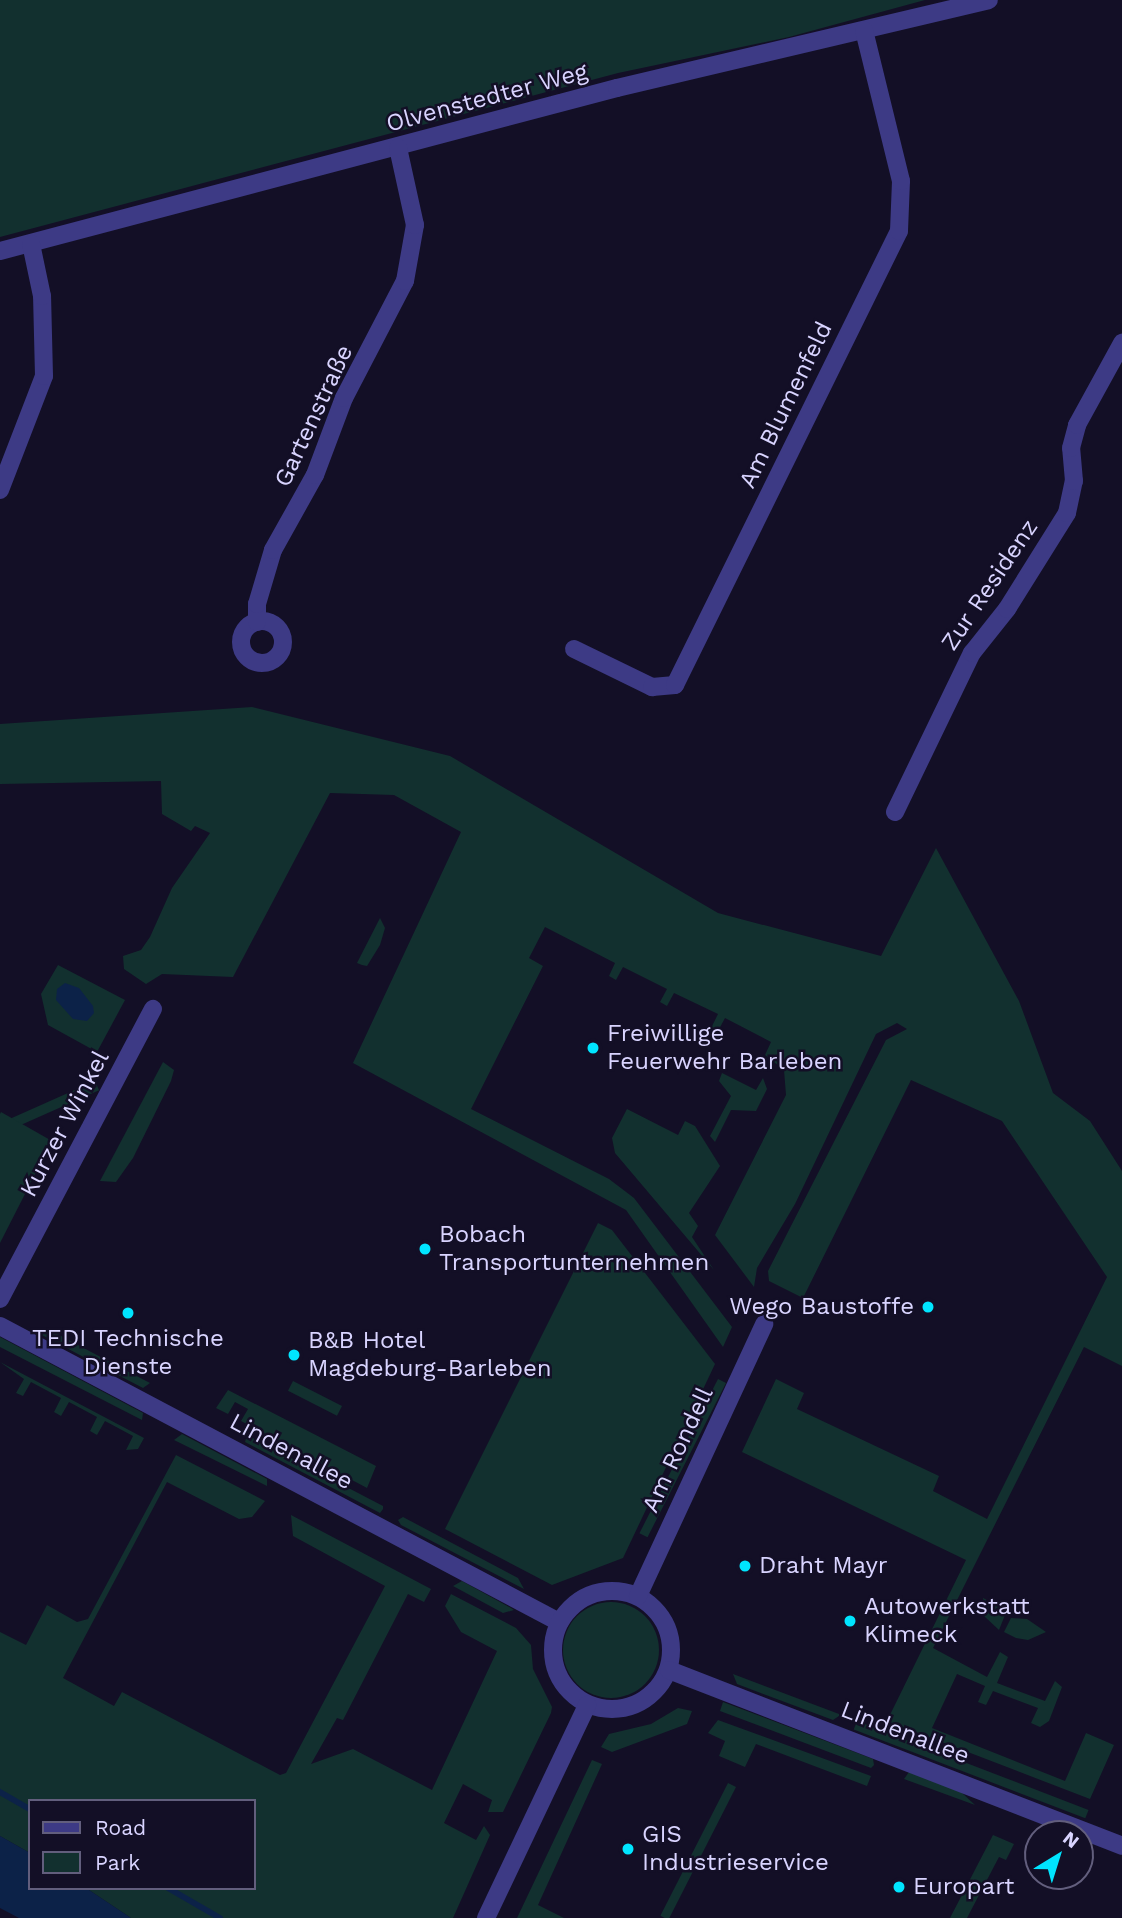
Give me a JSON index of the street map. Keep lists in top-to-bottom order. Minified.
{"streets":{"street":["Olvenstedter Weg","Am Blumenfeld","Gartenstraße","Zur Residenz","Kurzer Winkel","Am Rondell","Lindenallee"]},"crossings":[["Olvenstedter Weg","Am Blumenfeld"],["Olvenstedter Weg","Gartenstraße"],["Am Rondell","Lindenallee"]],"places":["Freiwillige Feuerwehr Barleben","Bobach Transportunternehmen","Wego Baustoffe","TEDI Technische Dienste","B&B Hotel Magdeburg-Barleben","Draht Mayr","Autowerkstatt Klimeck","GIS Industrieservice","Europart"],"legend":["Road","Park"],"north":"top right"}
